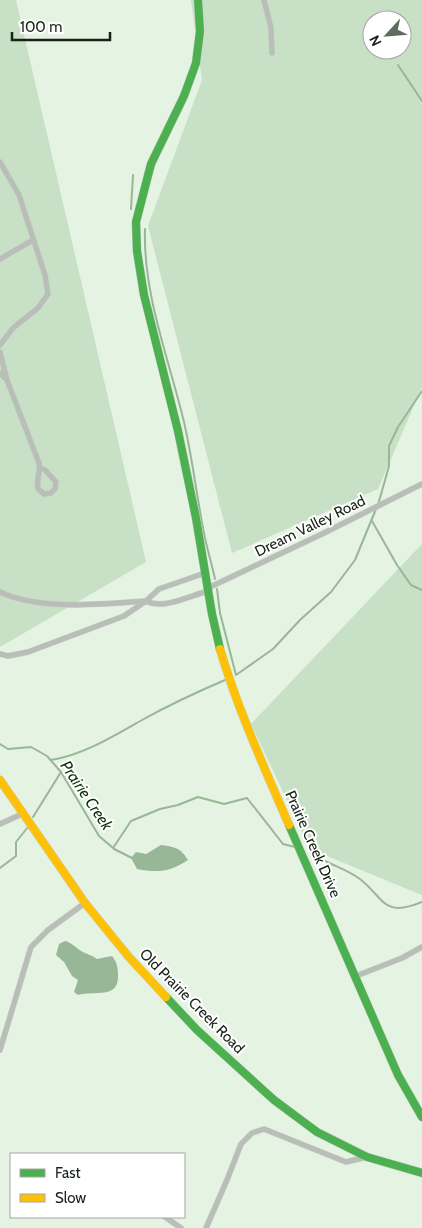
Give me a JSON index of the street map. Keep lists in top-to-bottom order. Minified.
{"streets":{"main road":["Prairie Creek Drive","Old Prairie Creek Road"],"street":["Dream Valley Road"]},"crossings":[["Dream Valley Road","Prairie Creek Drive"]],"water":["Prairie Creek"],"legend":["Fast","Slow"],"scale_bar":"100 m","north":"bottom left"}
